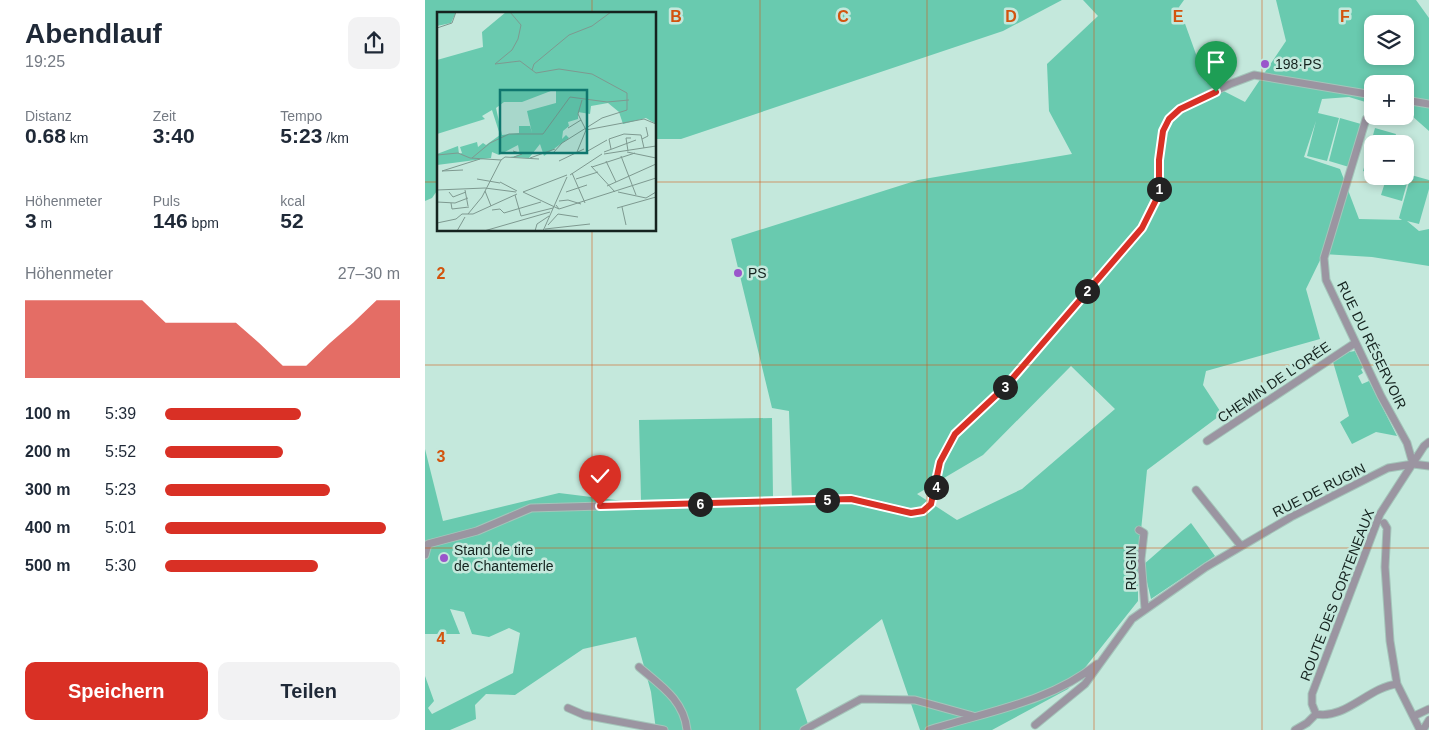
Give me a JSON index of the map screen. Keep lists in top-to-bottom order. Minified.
{"streets":{"street":["RUE DU RÉSERVOIR","CHEMIN DE L'ORÉE","RUE DE RUGIN","RUGIN","ROUTE DES CORTENEAUX"]},"crossings":[["RUE DU RÉSERVOIR","CHEMIN DE L'ORÉE"],["RUE DU RÉSERVOIR","RUE DE RUGIN"],["RUE DU RÉSERVOIR","ROUTE DES CORTENEAUX"],["RUE DE RUGIN","RUGIN"],["RUE DE RUGIN","ROUTE DES CORTENEAUX"]],"places":["198·PS","PS","Stand de tire de Chantemerle"],"page":{"heading":["Abendlauf","19:25"],"map_buttons":["+","−"],"stats":[["Distanz","0.68 km"],["Zeit","3:40"],["Tempo","5:23 /km"],["Höhenmeter","3 m"],["Puls","146 bpm"],["kcal","52"]],"pins":["1","2","3","4","5","6"],"chart":["Höhenmeter","27–30 m"],"list":[{"name":"100 m","note":"5:39"},{"name":"200 m","note":"5:52"},{"name":"300 m","note":"5:23"},{"name":"400 m","note":"5:01"},{"name":"500 m","note":"5:30"}],"buttons":["Speichern","Teilen"]},"grid":{"columns":["B","C","D","E","F"],"rows":["2","3","4"]}}
